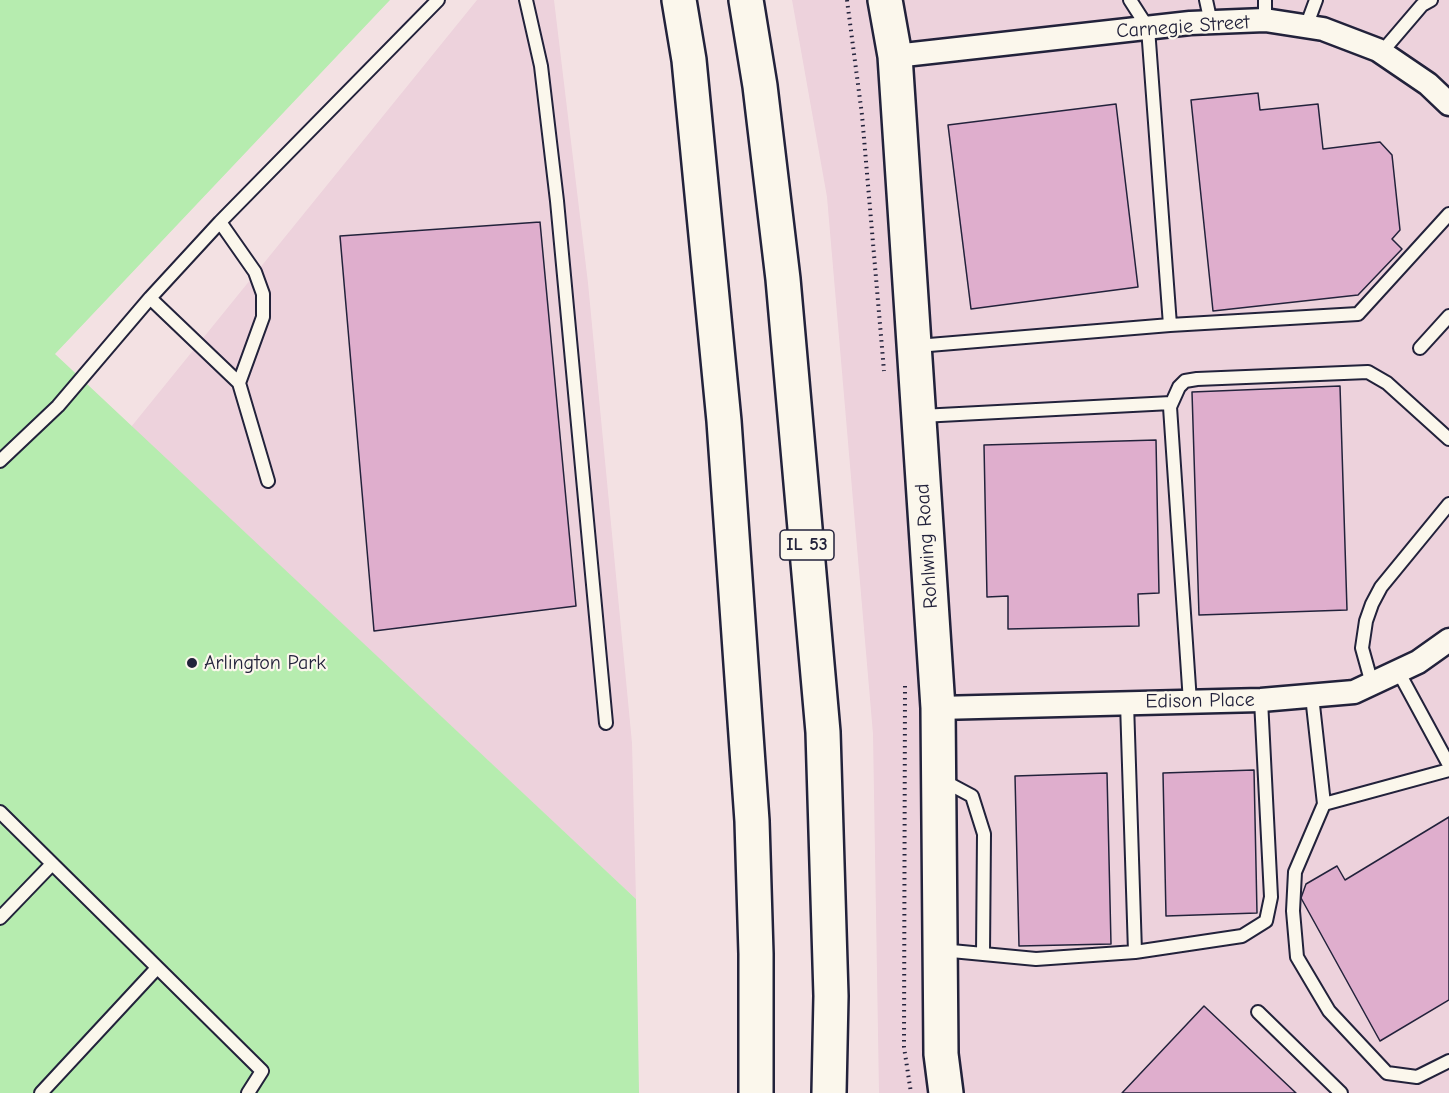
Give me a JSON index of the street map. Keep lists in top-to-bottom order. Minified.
{"streets":{"main road":["IL 53","Rohlwing Road"],"street":["Carnegie Street","Edison Place"]},"crossings":[["Carnegie Street","Rohlwing Road"],["Rohlwing Road","Edison Place"]],"places":["Arlington Park"]}
